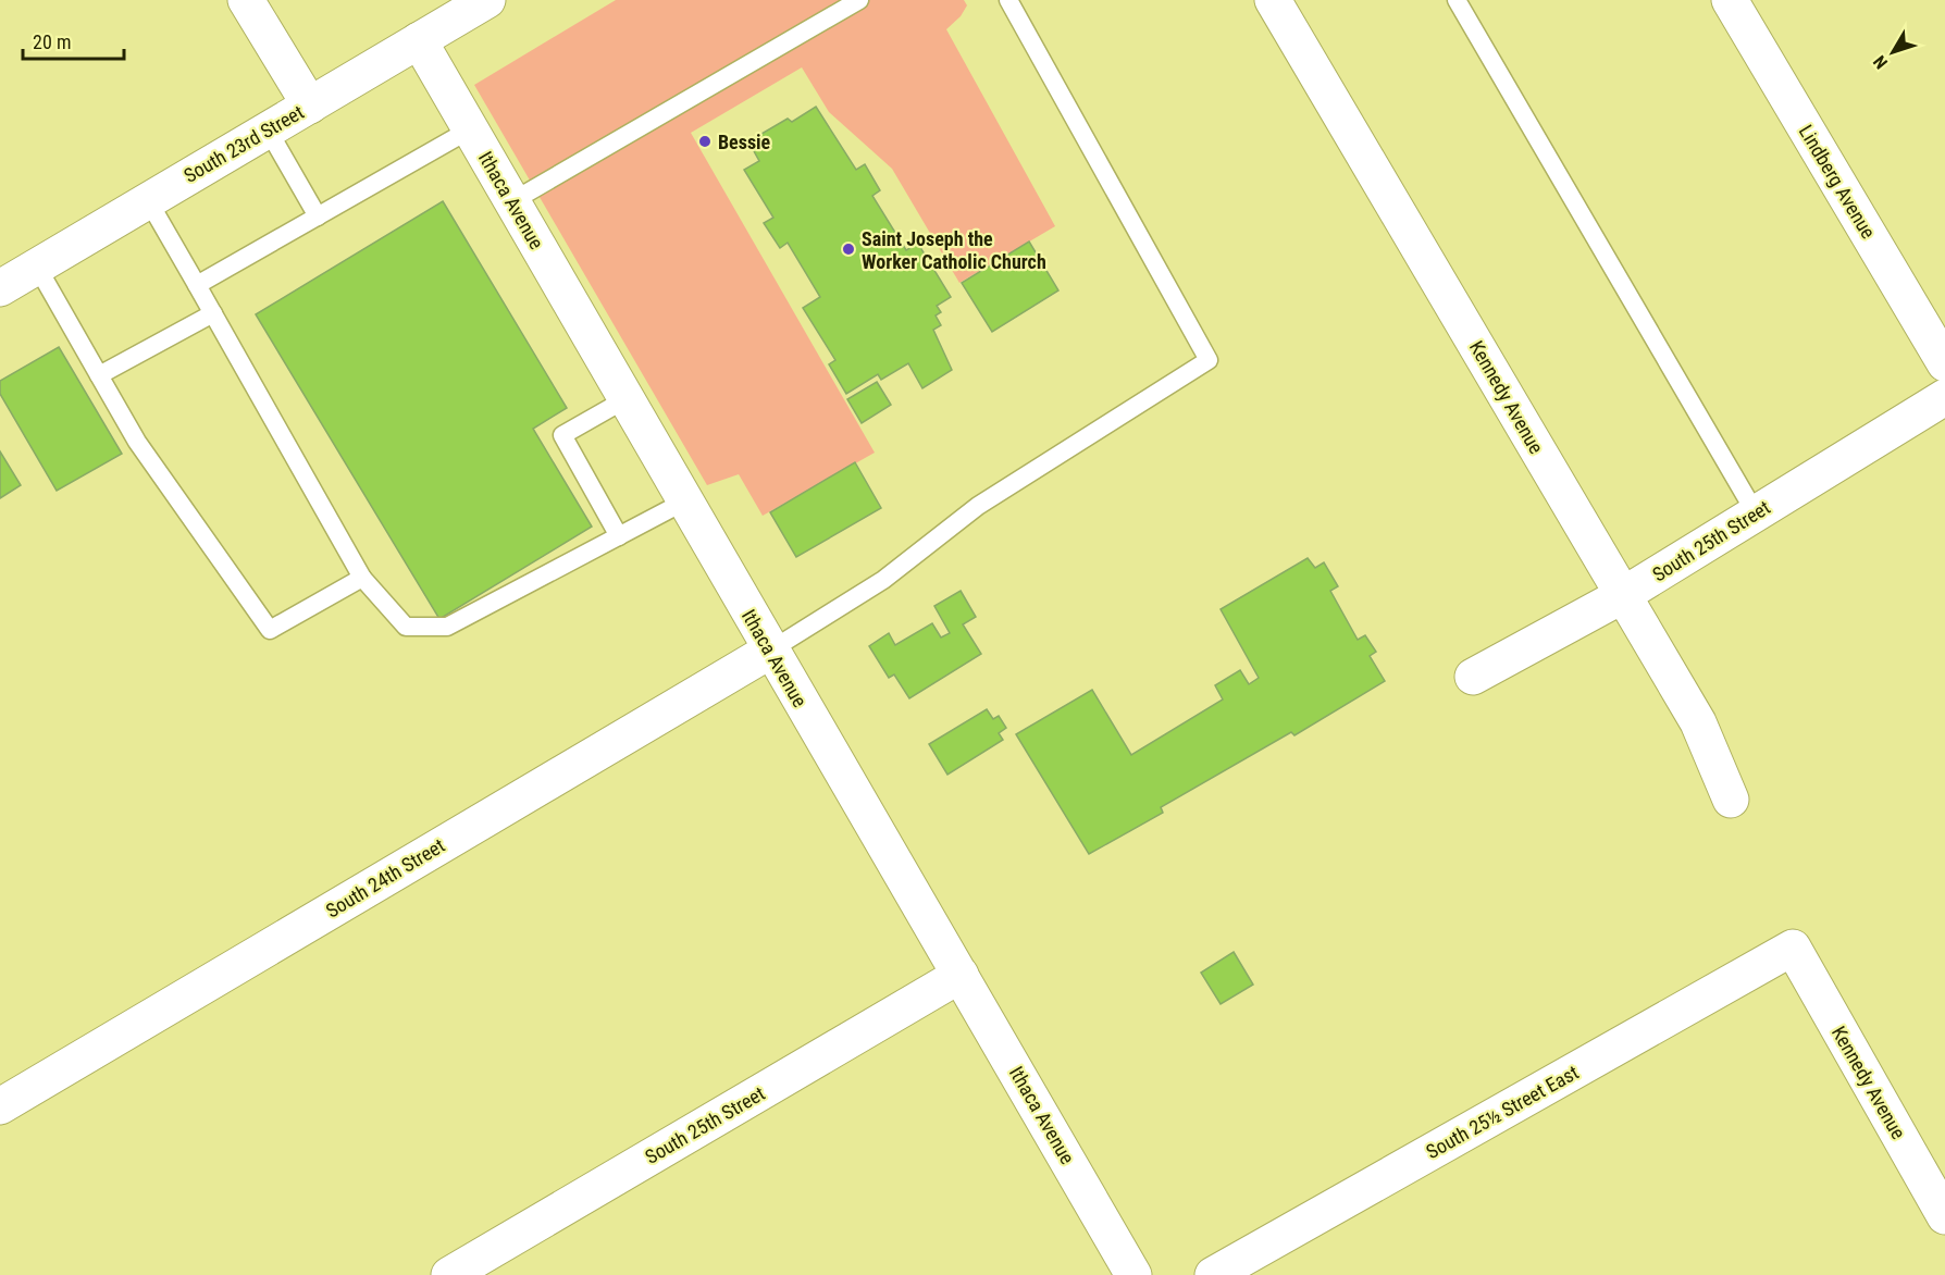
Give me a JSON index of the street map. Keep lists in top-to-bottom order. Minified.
{"streets":{"street":["South 23rd Street","Lindberg Avenue","Ithaca Avenue","Kennedy Avenue","South 25th Street","South 24th Street","South 25½ Street East"]},"crossings":[["South 23rd Street","Ithaca Avenue"],["Ithaca Avenue","South 25th Street"],["Ithaca Avenue","South 24th Street"],["Kennedy Avenue","South 25th Street"],["Kennedy Avenue","South 25½ Street East"]],"places":["Bessie","Saint Joseph the Worker Catholic Church"],"scale_bar":"20 m","north":"bottom left"}
